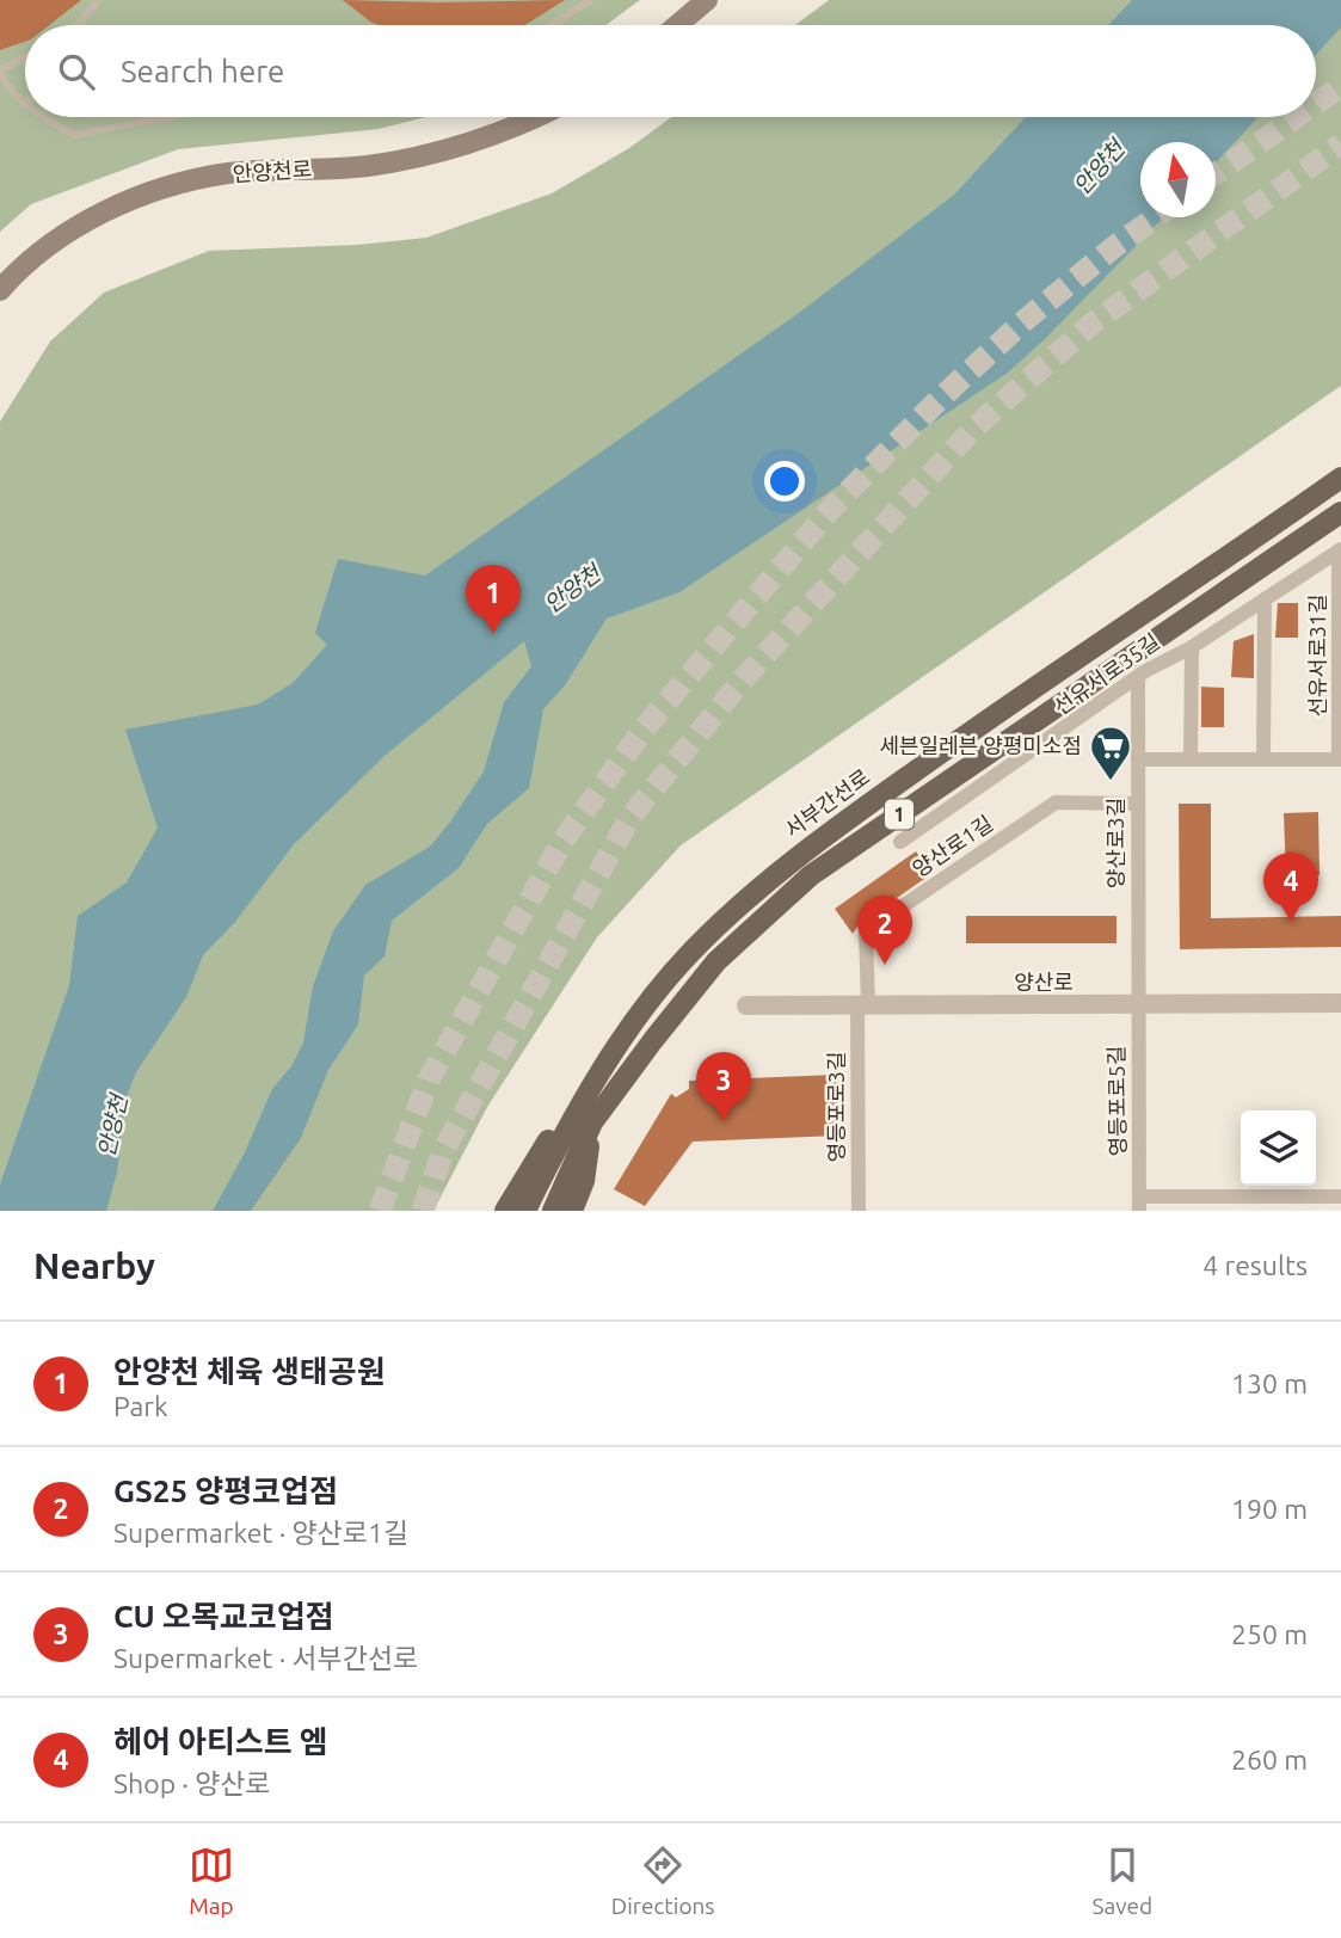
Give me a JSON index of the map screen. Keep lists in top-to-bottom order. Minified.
{"streets":{"main road":["안양천로","서부간선로","1"],"street":["선유서로31길","선유서로35길","양산로3길","양산로1길","양산로","영등포로5길","영등포로3길"]},"crossings":[["선유서로31길","선유서로35길"],["선유서로31길","양산로3길"],["선유서로35길","양산로3길"],["양산로3길","양산로1길"],["양산로3길","양산로"],["양산로3길","영등포로5길"],["양산로1길","양산로"],["양산로1길","영등포로3길"],["양산로","영등포로5길"],["양산로","영등포로3길"]],"water":["안양천"],"places":{"supermarket":["세븐일레븐 양평미소점"]},"north":"top","page":{"search":"Search here","pins":["1","4","2","3"],"heading":["Nearby","4 results"],"list":[{"mark":"1","name":"안양천 체육 생태공원","note":"Park","value":"130 m"},{"mark":"2","name":"GS25 양평코업점","note":"Supermarket · 양산로1길","value":"190 m"},{"mark":"3","name":"CU 오목교코업점","note":"Supermarket · 서부간선로","value":"250 m"},{"mark":"4","name":"헤어 아티스트 엠","note":"Shop · 양산로","value":"260 m"}],"nav":["Map","Directions","Saved"]}}
